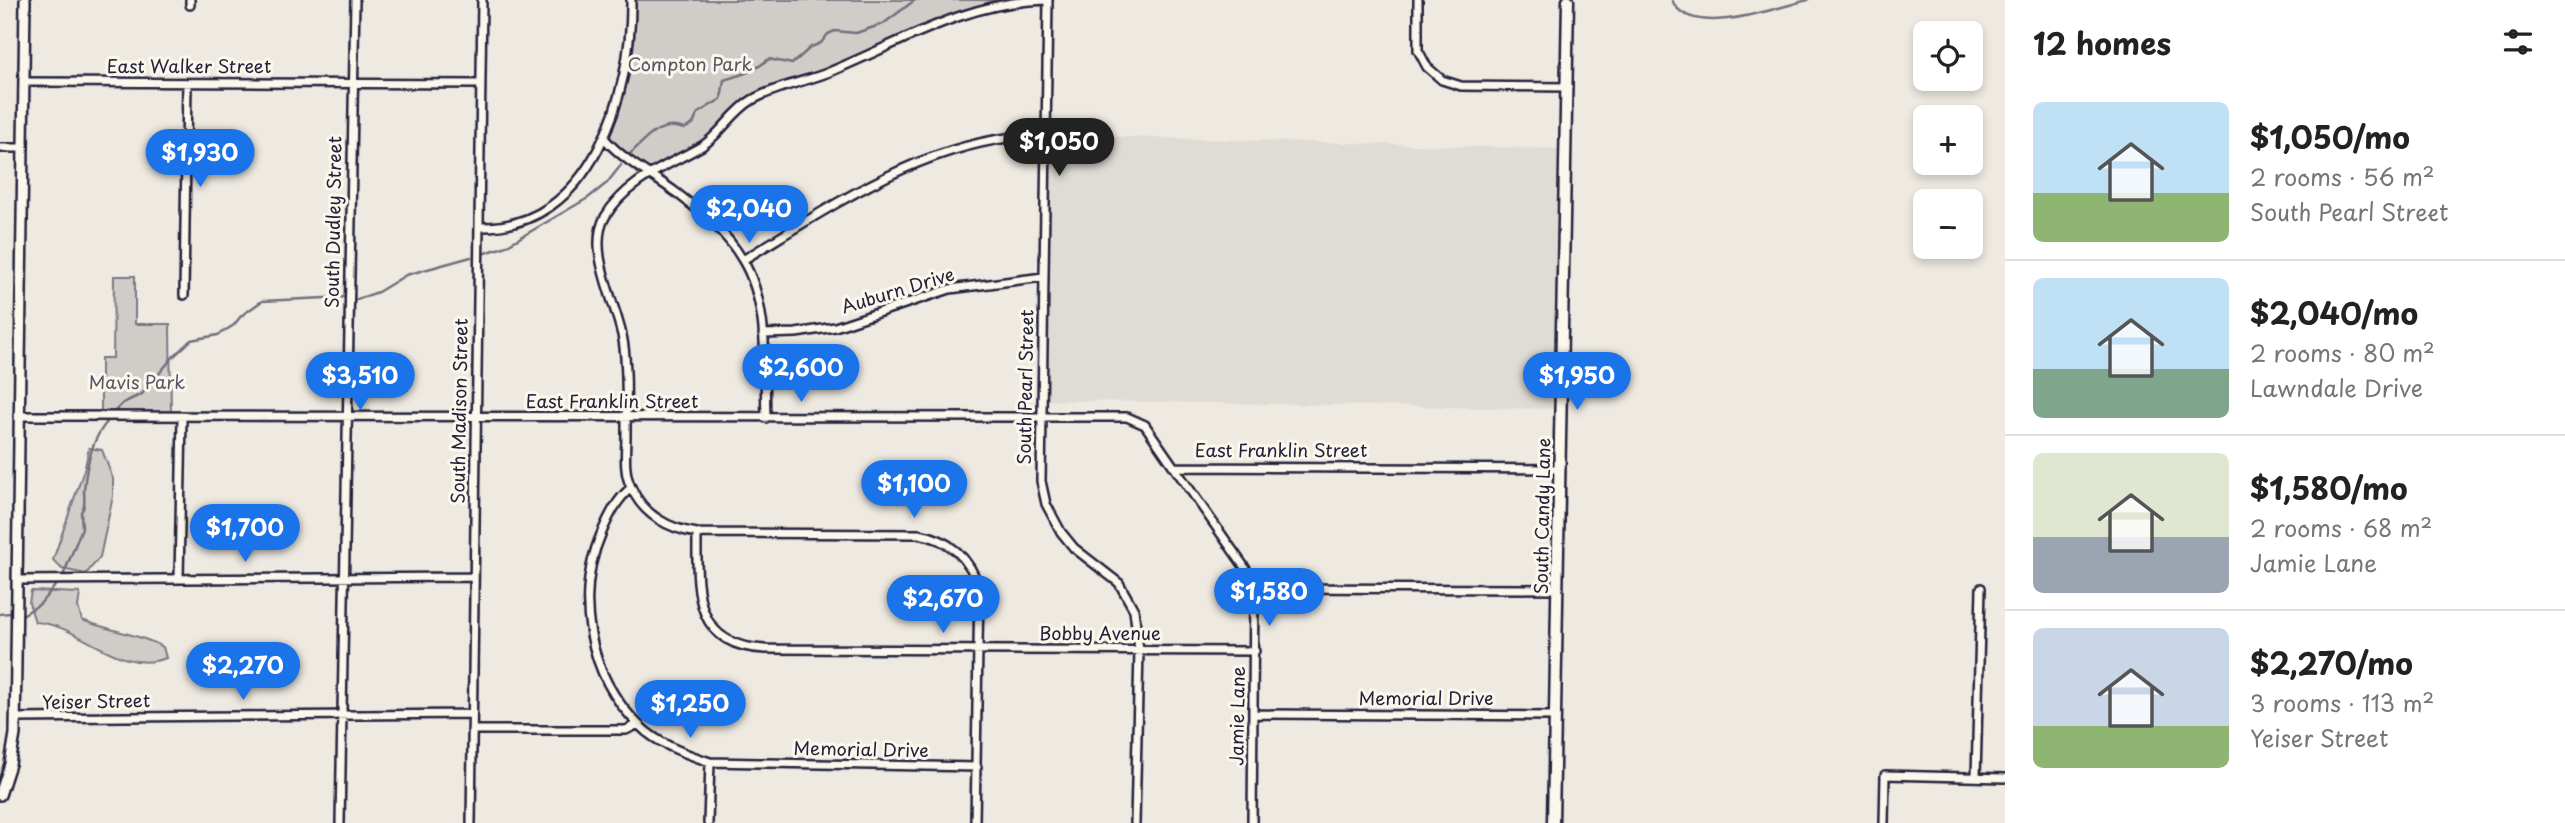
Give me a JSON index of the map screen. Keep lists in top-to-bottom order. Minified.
{"streets":{"main road":["South Candy Lane"],"street":["East Walker Street","South Dudley Street","Auburn Drive","South Pearl Street","East Franklin Street","South Madison Street","Bobby Avenue","Memorial Drive","Yeiser Street","Jamie Lane"]},"crossings":[["East Walker Street","South Dudley Street"],["East Walker Street","South Madison Street"],["South Dudley Street","East Franklin Street"],["South Dudley Street","Yeiser Street"],["Auburn Drive","South Pearl Street"],["South Pearl Street","East Franklin Street"],["South Pearl Street","Bobby Avenue"],["East Franklin Street","South Madison Street"],["East Franklin Street","South Candy Lane"],["East Franklin Street","Jamie Lane"],["South Madison Street","Yeiser Street"],["South Candy Lane","Memorial Drive"],["Bobby Avenue","Jamie Lane"],["Memorial Drive","Jamie Lane"]],"parks":["Compton Park","Mavis Park"],"page":{"heading":"12 homes","map_buttons":["+","−"],"list":[{"name":"$1,050/mo","note":"2 rooms · 56 m² · South Pearl Street"},{"name":"$2,040/mo","note":"2 rooms · 80 m² · Lawndale Drive"},{"name":"$1,580/mo","note":"2 rooms · 68 m² · Jamie Lane"},{"name":"$2,270/mo","note":"3 rooms · 113 m² · Yeiser Street"}],"price":["$1,050","$1,930","$2,040","$2,600","$3,510","$1,950","$1,100","$1,700","$1,580","$2,670","$2,270","$1,250"]}}
